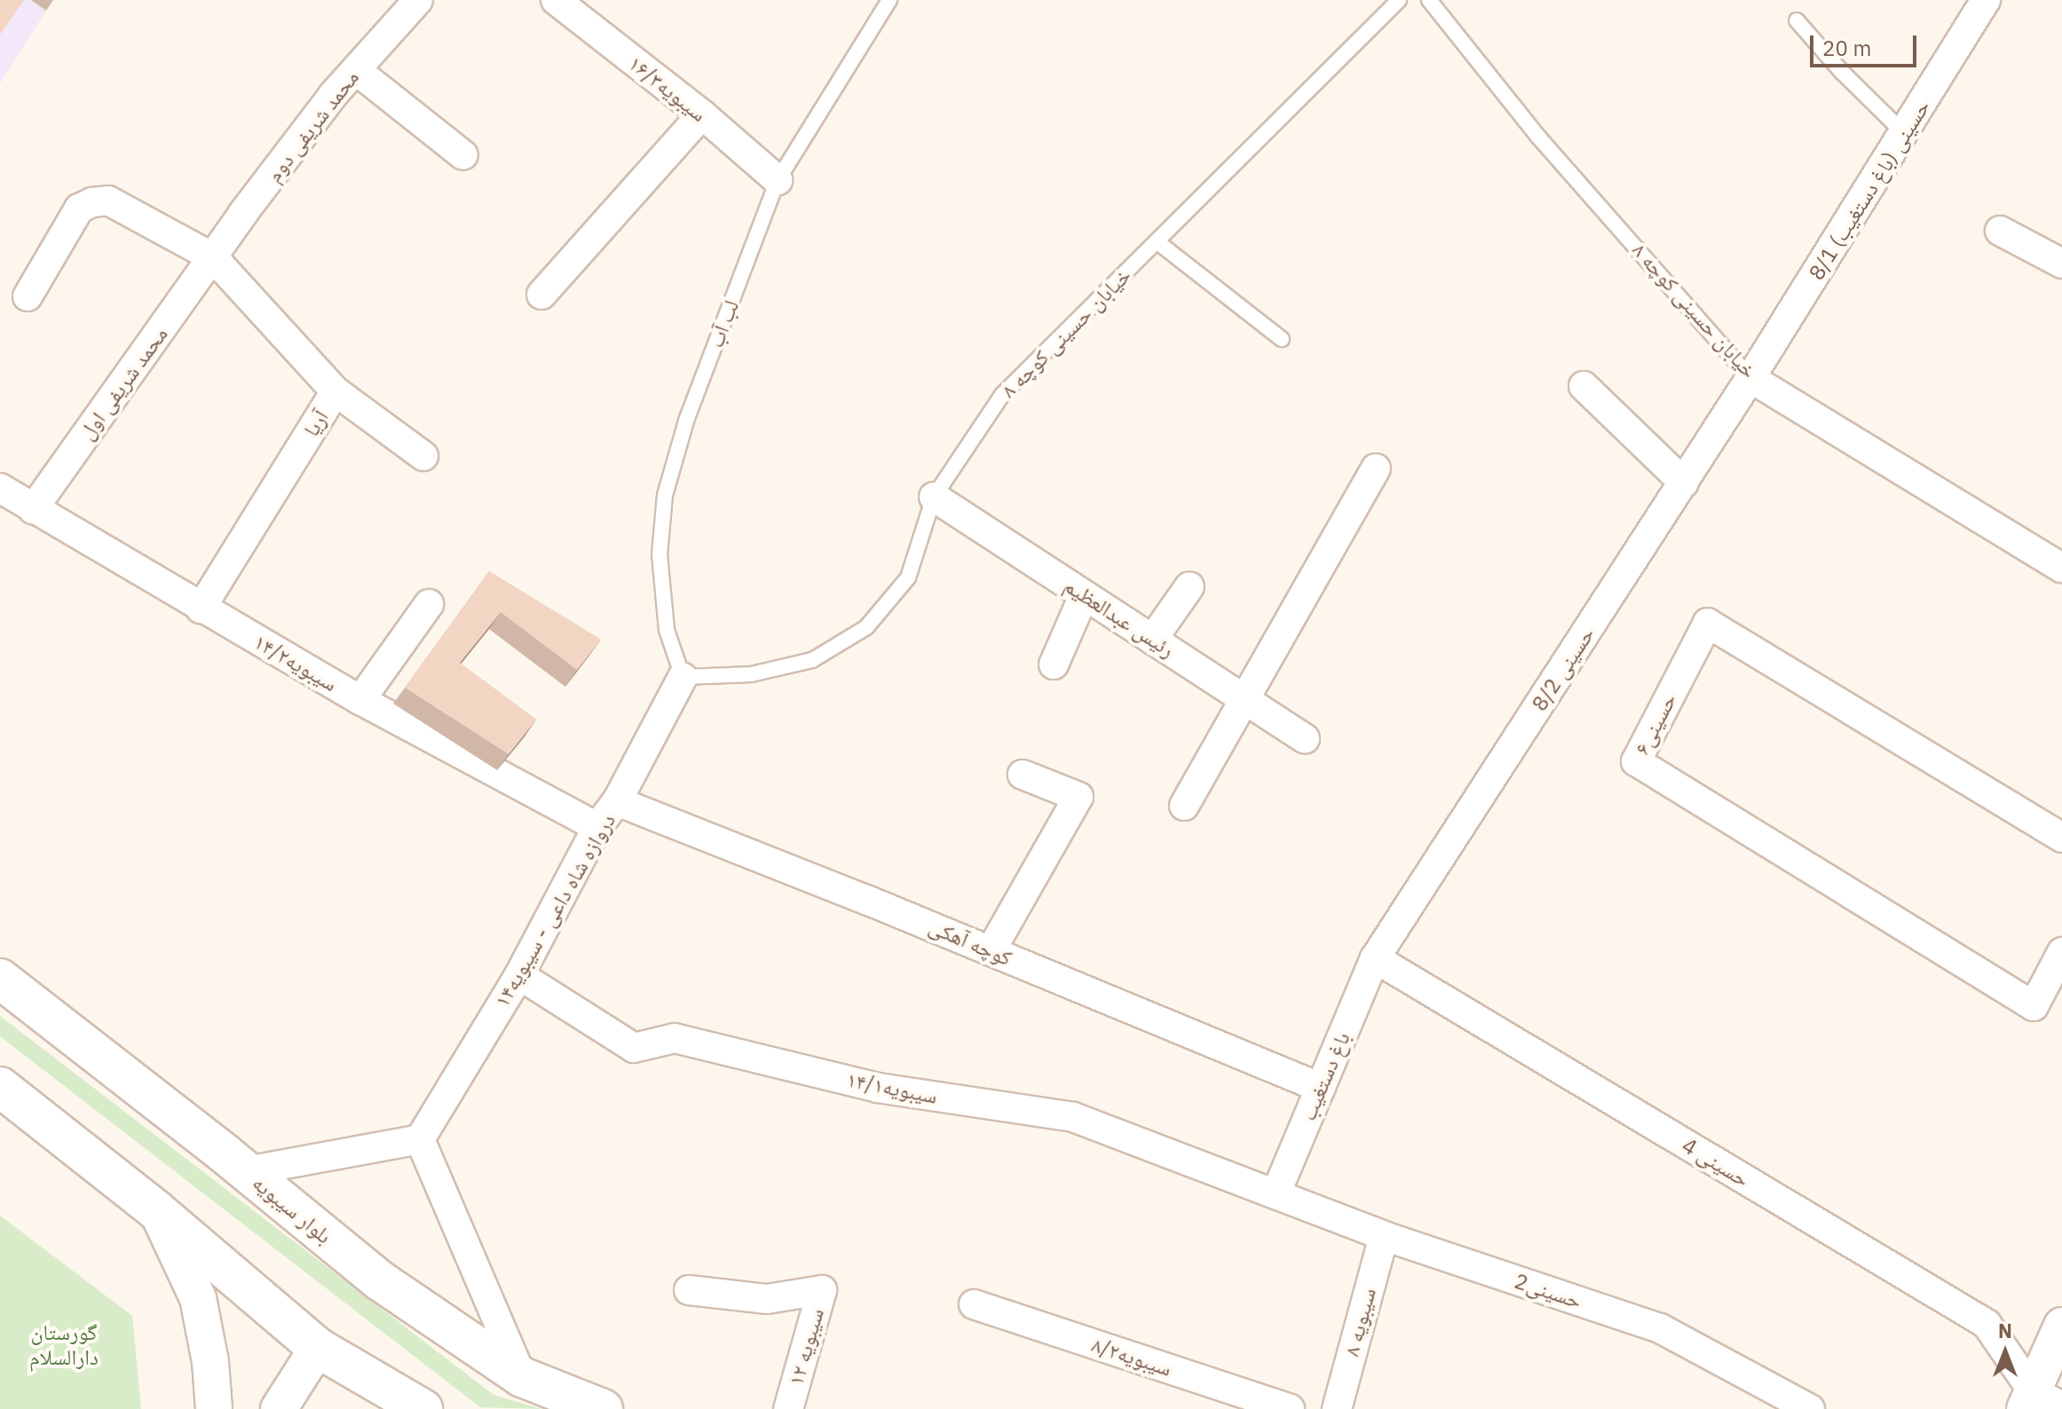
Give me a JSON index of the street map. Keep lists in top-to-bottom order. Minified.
{"streets":{"main road":["بلوار سیبویه"],"street":["سیبویه۱۶/۳","محمد شریفی دوم","8/1 حسینی (باغ دستغیب)","خیابان حسینی کوچه ۸","محمد شریفی اول","آریا","رئیس عبدالعظیم","سیبویه۱۴/۲","8/2 حسینی","حسینی۶","دروازه شاه داعی - سیبویه۱۴","کوچه آهکی","باغ دستغیب","سیبویه۱۴/۱","حسینی 4","حسینی2","سیبویه ۸","سیبویه ۱۲","سیبویه۸/۲"],"lane":["لب آب"]},"crossings":[["سیبویه۱۶/۳","لب آب"],["محمد شریفی دوم","محمد شریفی اول"],["محمد شریفی دوم","آریا"],["8/1 حسینی (باغ دستغیب)","خیابان حسینی کوچه ۸"],["8/1 حسینی (باغ دستغیب)","8/2 حسینی"],["خیابان حسینی کوچه ۸","لب آب"],["خیابان حسینی کوچه ۸","رئیس عبدالعظیم"],["خیابان حسینی کوچه ۸","8/2 حسینی"],["خیابان حسینی کوچه ۸","دروازه شاه داعی - سیبویه۱۴"],["لب آب","دروازه شاه داعی - سیبویه۱۴"],["محمد شریفی اول","آریا"],["محمد شریفی اول","سیبویه۱۴/۲"],["آریا","سیبویه۱۴/۲"],["سیبویه۱۴/۲","دروازه شاه داعی - سیبویه۱۴"],["8/2 حسینی","باغ دستغیب"],["8/2 حسینی","حسینی 4"],["دروازه شاه داعی - سیبویه۱۴","کوچه آهکی"],["دروازه شاه داعی - سیبویه۱۴","سیبویه۱۴/۱"],["کوچه آهکی","باغ دستغیب"],["باغ دستغیب","سیبویه۱۴/۱"],["باغ دستغیب","حسینی 4"],["باغ دستغیب","حسینی2"],["سیبویه۱۴/۱","حسینی2"],["حسینی2","سیبویه ۸"]],"parks":["گورستان دارالسلام"],"scale_bar":"20 m","north":"top"}
